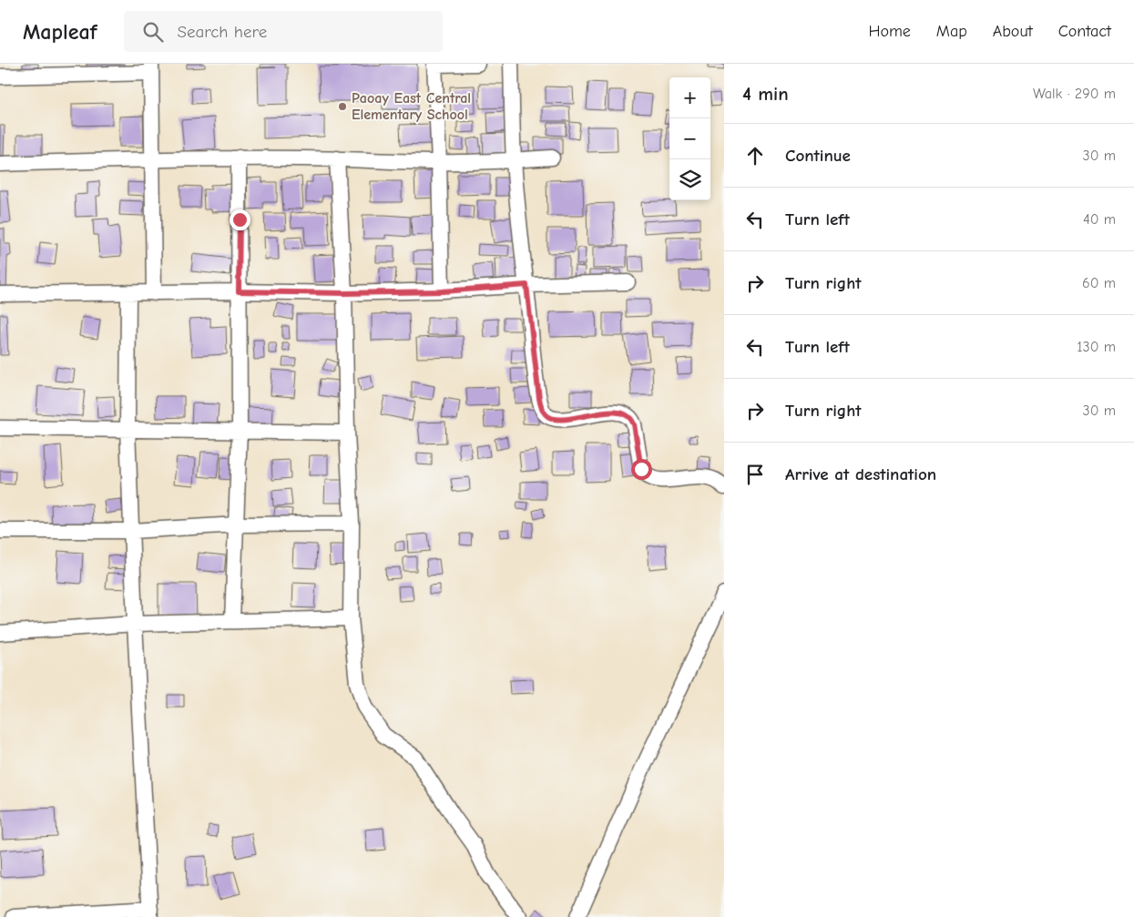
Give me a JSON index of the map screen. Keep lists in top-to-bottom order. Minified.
{"places":["Paoay East Central Elementary School"],"page":{"header":"Mapleaf","search":"Search here","nav":["Home","Map","About","Contact"],"heading":["4 min","Walk · 290 m"],"map_buttons":["+","−"],"list":[["Continue","30 m"],["Turn left","40 m"],["Turn right","60 m"],["Turn left","130 m"],["Turn right","30 m"],"Arrive at destination"]}}
